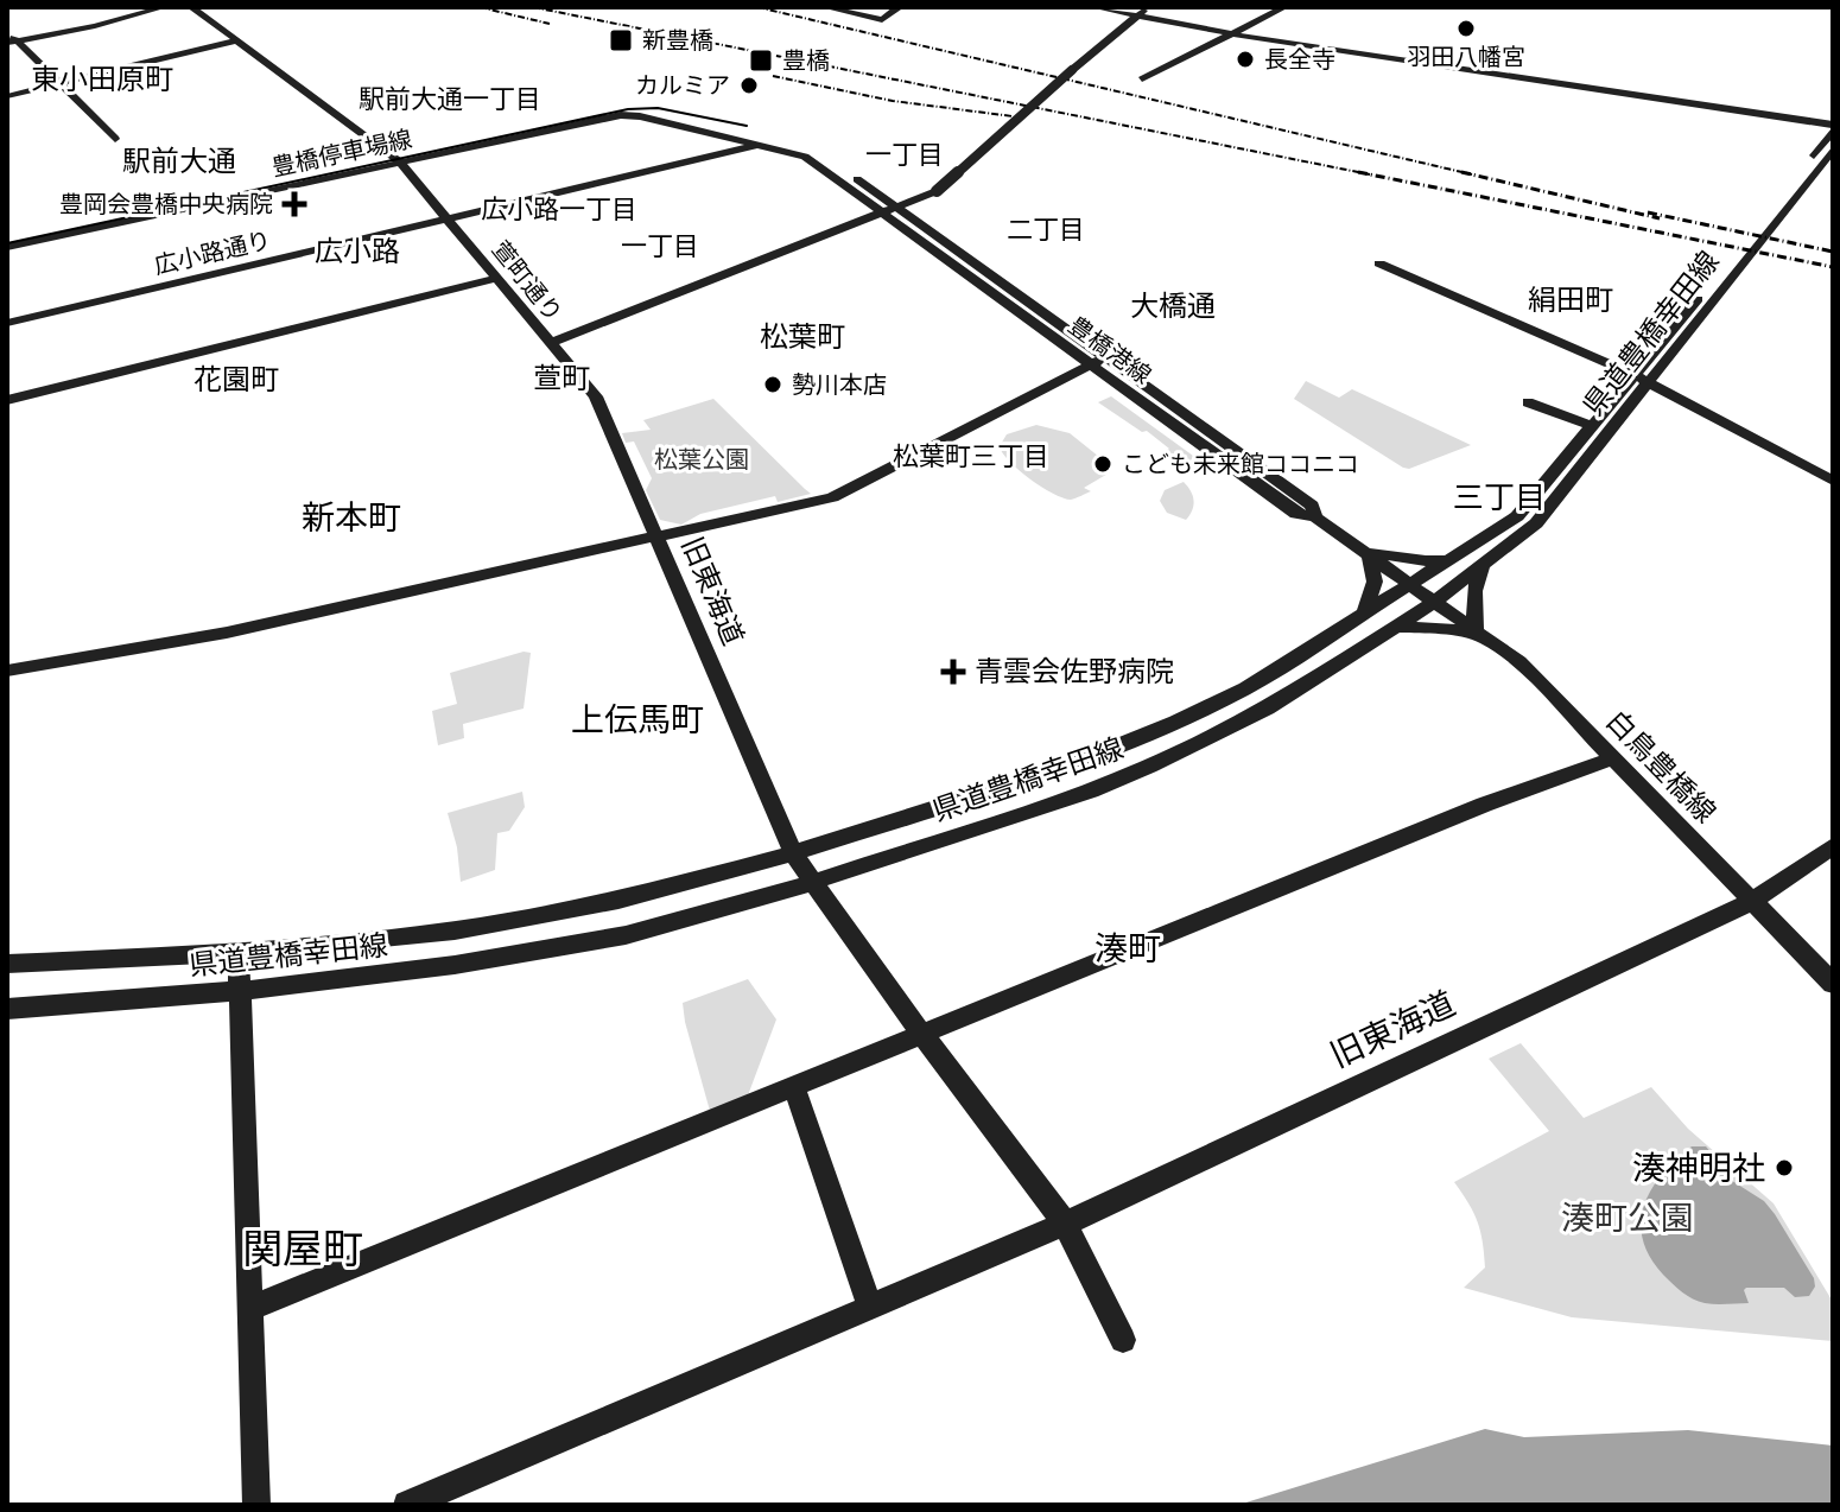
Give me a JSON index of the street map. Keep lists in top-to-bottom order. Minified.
{"streets":{"street":["豊橋停車場線","広小路通り","萱町通り","県道豊橋幸田線","豊橋港線","旧東海道","白鳥豊橋線"]},"crossings":[["豊橋停車場線","萱町通り"],["豊橋停車場線","豊橋港線"],["広小路通り","萱町通り"],["広小路通り","豊橋港線"],["萱町通り","旧東海道"],["県道豊橋幸田線","豊橋港線"],["県道豊橋幸田線","旧東海道"],["県道豊橋幸田線","白鳥豊橋線"],["豊橋港線","白鳥豊橋線"],["旧東海道","白鳥豊橋線"]],"districts":["東小田原町","駅前大通一丁目","一丁目","駅前大通","広小路一丁目","二丁目","一丁目","広小路","絹田町","大橋通","松葉町","萱町","花園町","松葉町三丁目","三丁目","新本町","上伝馬町","湊町","関屋町"],"parks":["松葉公園","湊町公園"],"places":{"other":["羽田八幡宮","長全寺","カルミア","勢川本店","こども未来館ココニコ","湊神明社"],"transit":["新豊橋","豊橋"],"health":["豊岡会豊橋中央病院","青雲会佐野病院"]}}
